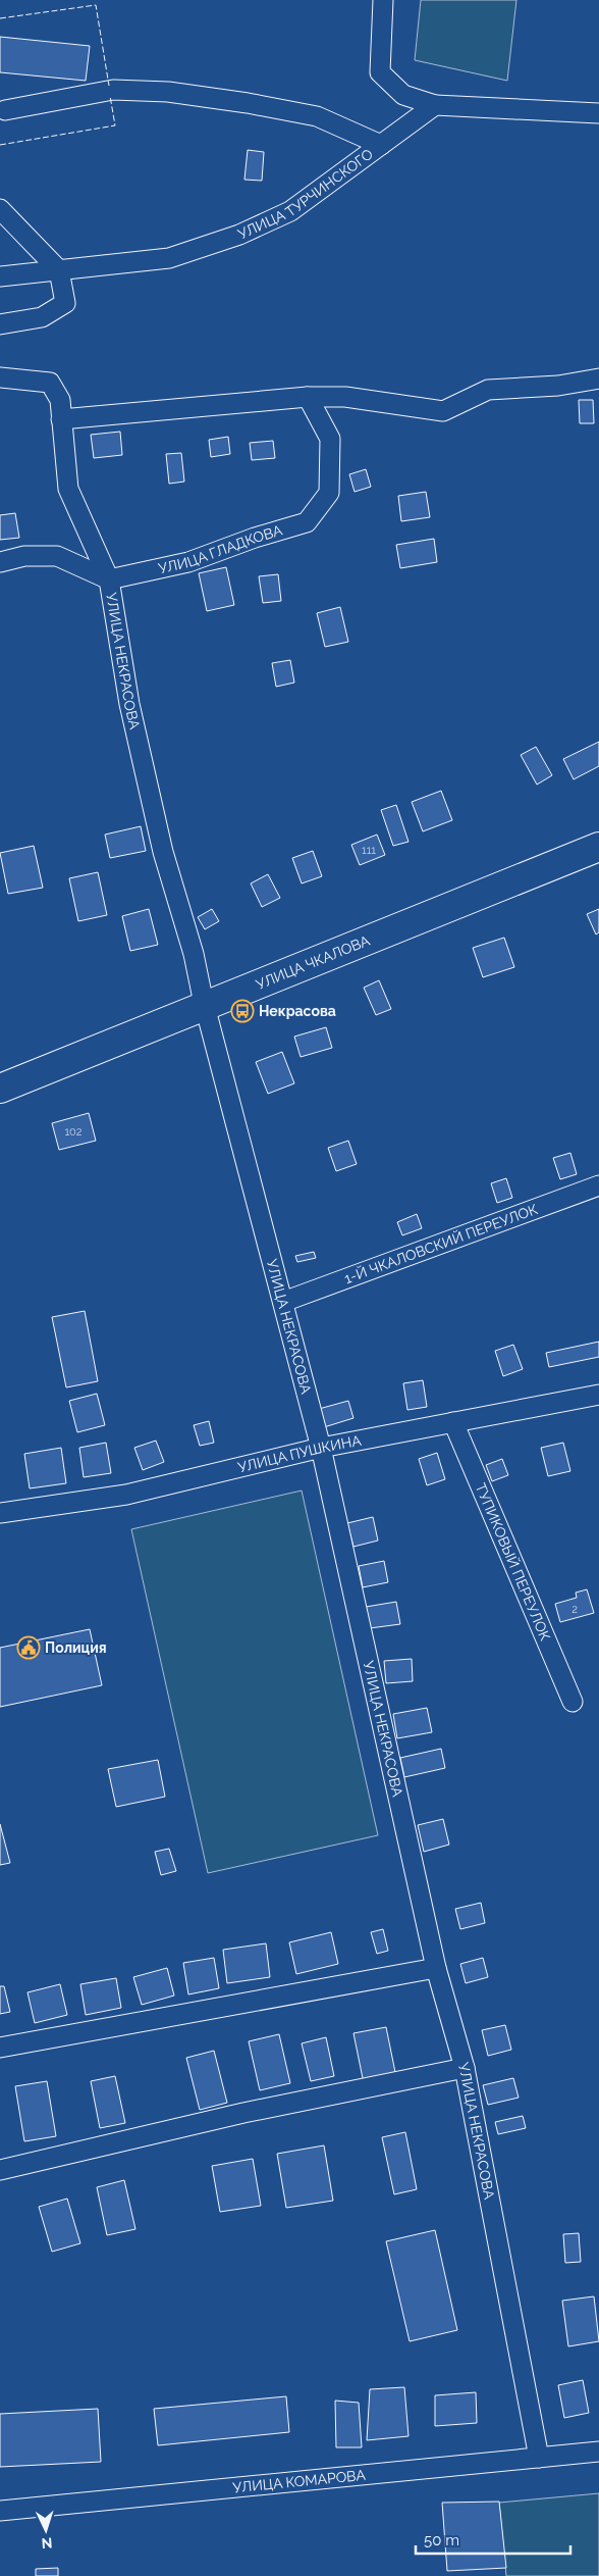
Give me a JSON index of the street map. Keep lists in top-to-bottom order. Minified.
{"streets":{"main road":["УЛИЦА ЧКАЛОВА"],"street":["УЛИЦА ТУРЧИНСКОГО","УЛИЦА ГЛАДКОВА","УЛИЦА НЕКРАСОВА","1-Й ЧКАЛОВСКИЙ ПЕРЕУЛОК","УЛИЦА ПУШКИНА","ТУПИКОВЫЙ ПЕРЕУЛОК","УЛИЦА КОМАРОВА"]},"crossings":[["УЛИЦА ГЛАДКОВА","УЛИЦА НЕКРАСОВА"],["УЛИЦА НЕКРАСОВА","УЛИЦА ЧКАЛОВА"],["УЛИЦА НЕКРАСОВА","1-Й ЧКАЛОВСКИЙ ПЕРЕУЛОК"],["УЛИЦА НЕКРАСОВА","УЛИЦА ПУШКИНА"],["УЛИЦА НЕКРАСОВА","УЛИЦА КОМАРОВА"],["УЛИЦА ПУШКИНА","ТУПИКОВЫЙ ПЕРЕУЛОК"]],"places":{"bus stop":["Некрасова"],"public building":["Полиция"]},"house_numbers":["111","102","2"],"scale_bar":"50 m","north":"bottom"}
